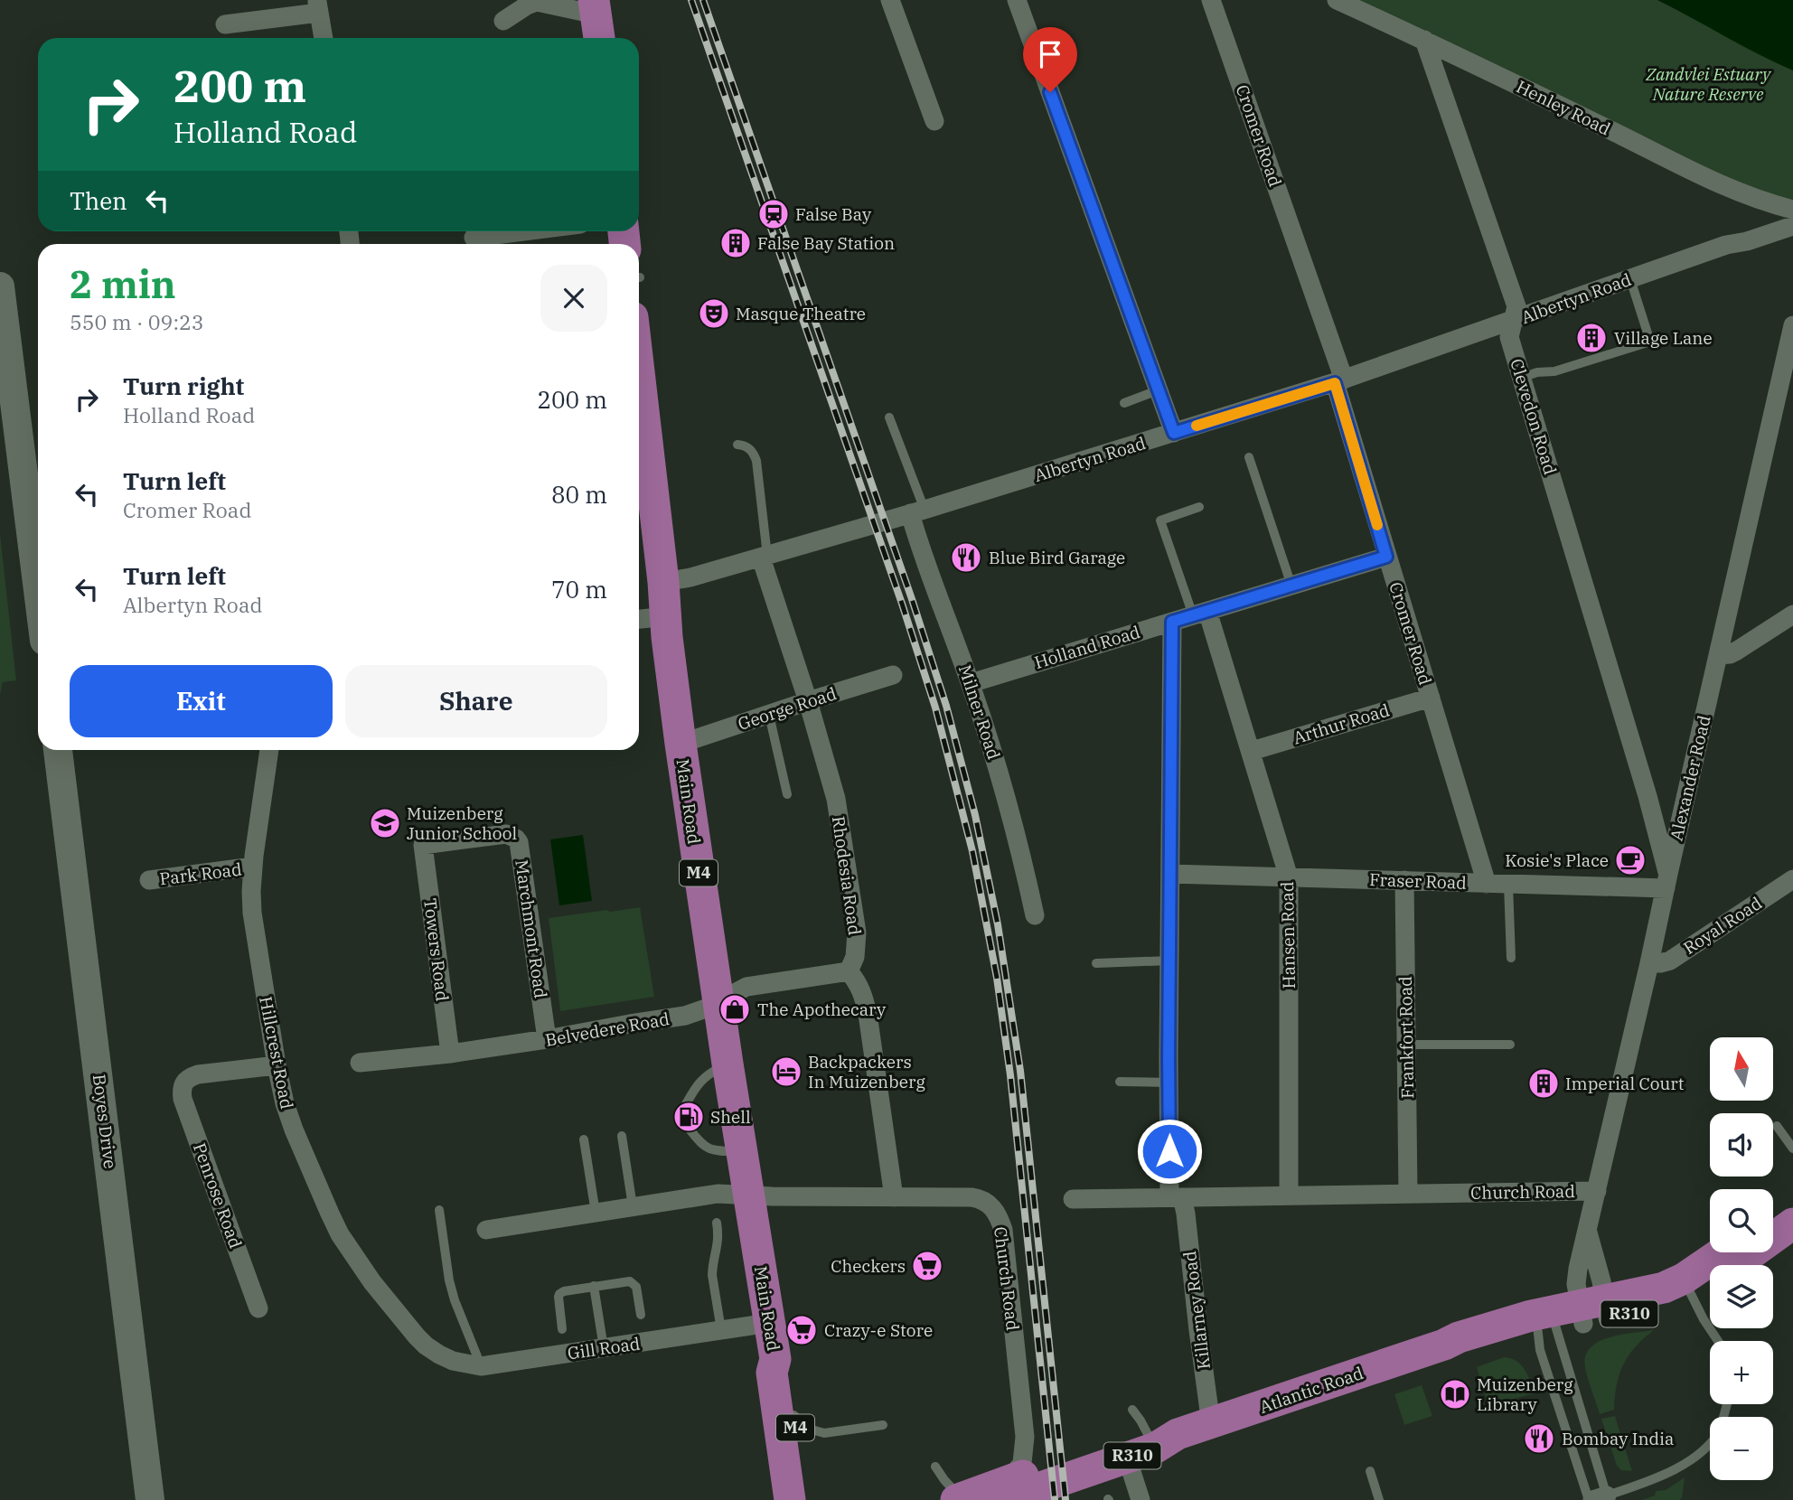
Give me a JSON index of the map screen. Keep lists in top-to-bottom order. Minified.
{"streets":{"main road":["Main Road","M4","Boyes Drive","R310","Atlantic Road"],"street":["Henley Road","Cromer Road","Albertyn Road","Clevedon Road","Holland Road","George Road","Milner Road","Arthur Road","Alexander Road","Park Road","Rhodesia Road","Fraser Road","Royal Road","Marchmont Road","Hansen Road","Towers Road","Belvedere Road","Frankfort Road","Hillcrest Road","Church Road","Penrose Road","Killarney Road","Gill Road"]},"crossings":[["Henley Road","Clevedon Road"],["Cromer Road","Albertyn Road"],["Cromer Road","Holland Road"],["Cromer Road","Arthur Road"],["Cromer Road","Fraser Road"],["Albertyn Road","Clevedon Road"],["Albertyn Road","Milner Road"],["Albertyn Road","Main Road"],["Albertyn Road","Rhodesia Road"],["Clevedon Road","Alexander Road"],["Clevedon Road","Fraser Road"],["Holland Road","Milner Road"],["Holland Road","Hansen Road"],["Holland Road","Killarney Road"],["George Road","Main Road"],["George Road","Rhodesia Road"],["Arthur Road","Hansen Road"],["Alexander Road","Fraser Road"],["Alexander Road","Royal Road"],["Alexander Road","Church Road"],["Alexander Road","R310"],["Alexander Road","Atlantic Road"],["Main Road","Belvedere Road"],["Main Road","Church Road"],["Main Road","Gill Road"],["Park Road","Hillcrest Road"],["Rhodesia Road","Belvedere Road"],["Fraser Road","Hansen Road"],["Fraser Road","Frankfort Road"],["Fraser Road","Killarney Road"],["Marchmont Road","Towers Road"],["Marchmont Road","Belvedere Road"],["Hansen Road","Church Road"],["Towers Road","Belvedere Road"],["Frankfort Road","Church Road"],["Hillcrest Road","Penrose Road"],["Hillcrest Road","Gill Road"],["Church Road","Killarney Road"],["Church Road","Atlantic Road"],["Killarney Road","Atlantic Road"],["R310","Atlantic Road"]],"parks":["Zandvlei Estuary Nature Reserve"],"places":{"station":["False Bay"],"building":["False Bay Station","Village Lane","Imperial Court"],"theatre":["Masque Theatre"],"restaurant":["Blue Bird Garage","Bombay India"],"school or university":["Muizenberg Junior School"],"cafe":["Kosie's Place"],"shop":["The Apothecary"],"hotel":["Backpackers In Muizenberg"],"fuel station":["Shell"],"supermarket":["Checkers","Crazy-e Store"],"library":["Muizenberg Library"]},"north":"top","page":{"turn":["200 m","Holland Road"],"then":"Then","heading":["2 min","550 m · 09:23"],"list":[{"name":"Turn right","note":"Holland Road","value":"200 m"},{"name":"Turn left","note":"Cromer Road","value":"80 m"},{"name":"Turn left","note":"Albertyn Road","value":"70 m"}],"buttons":["Exit","Share"],"map_buttons":["+","−"]}}
